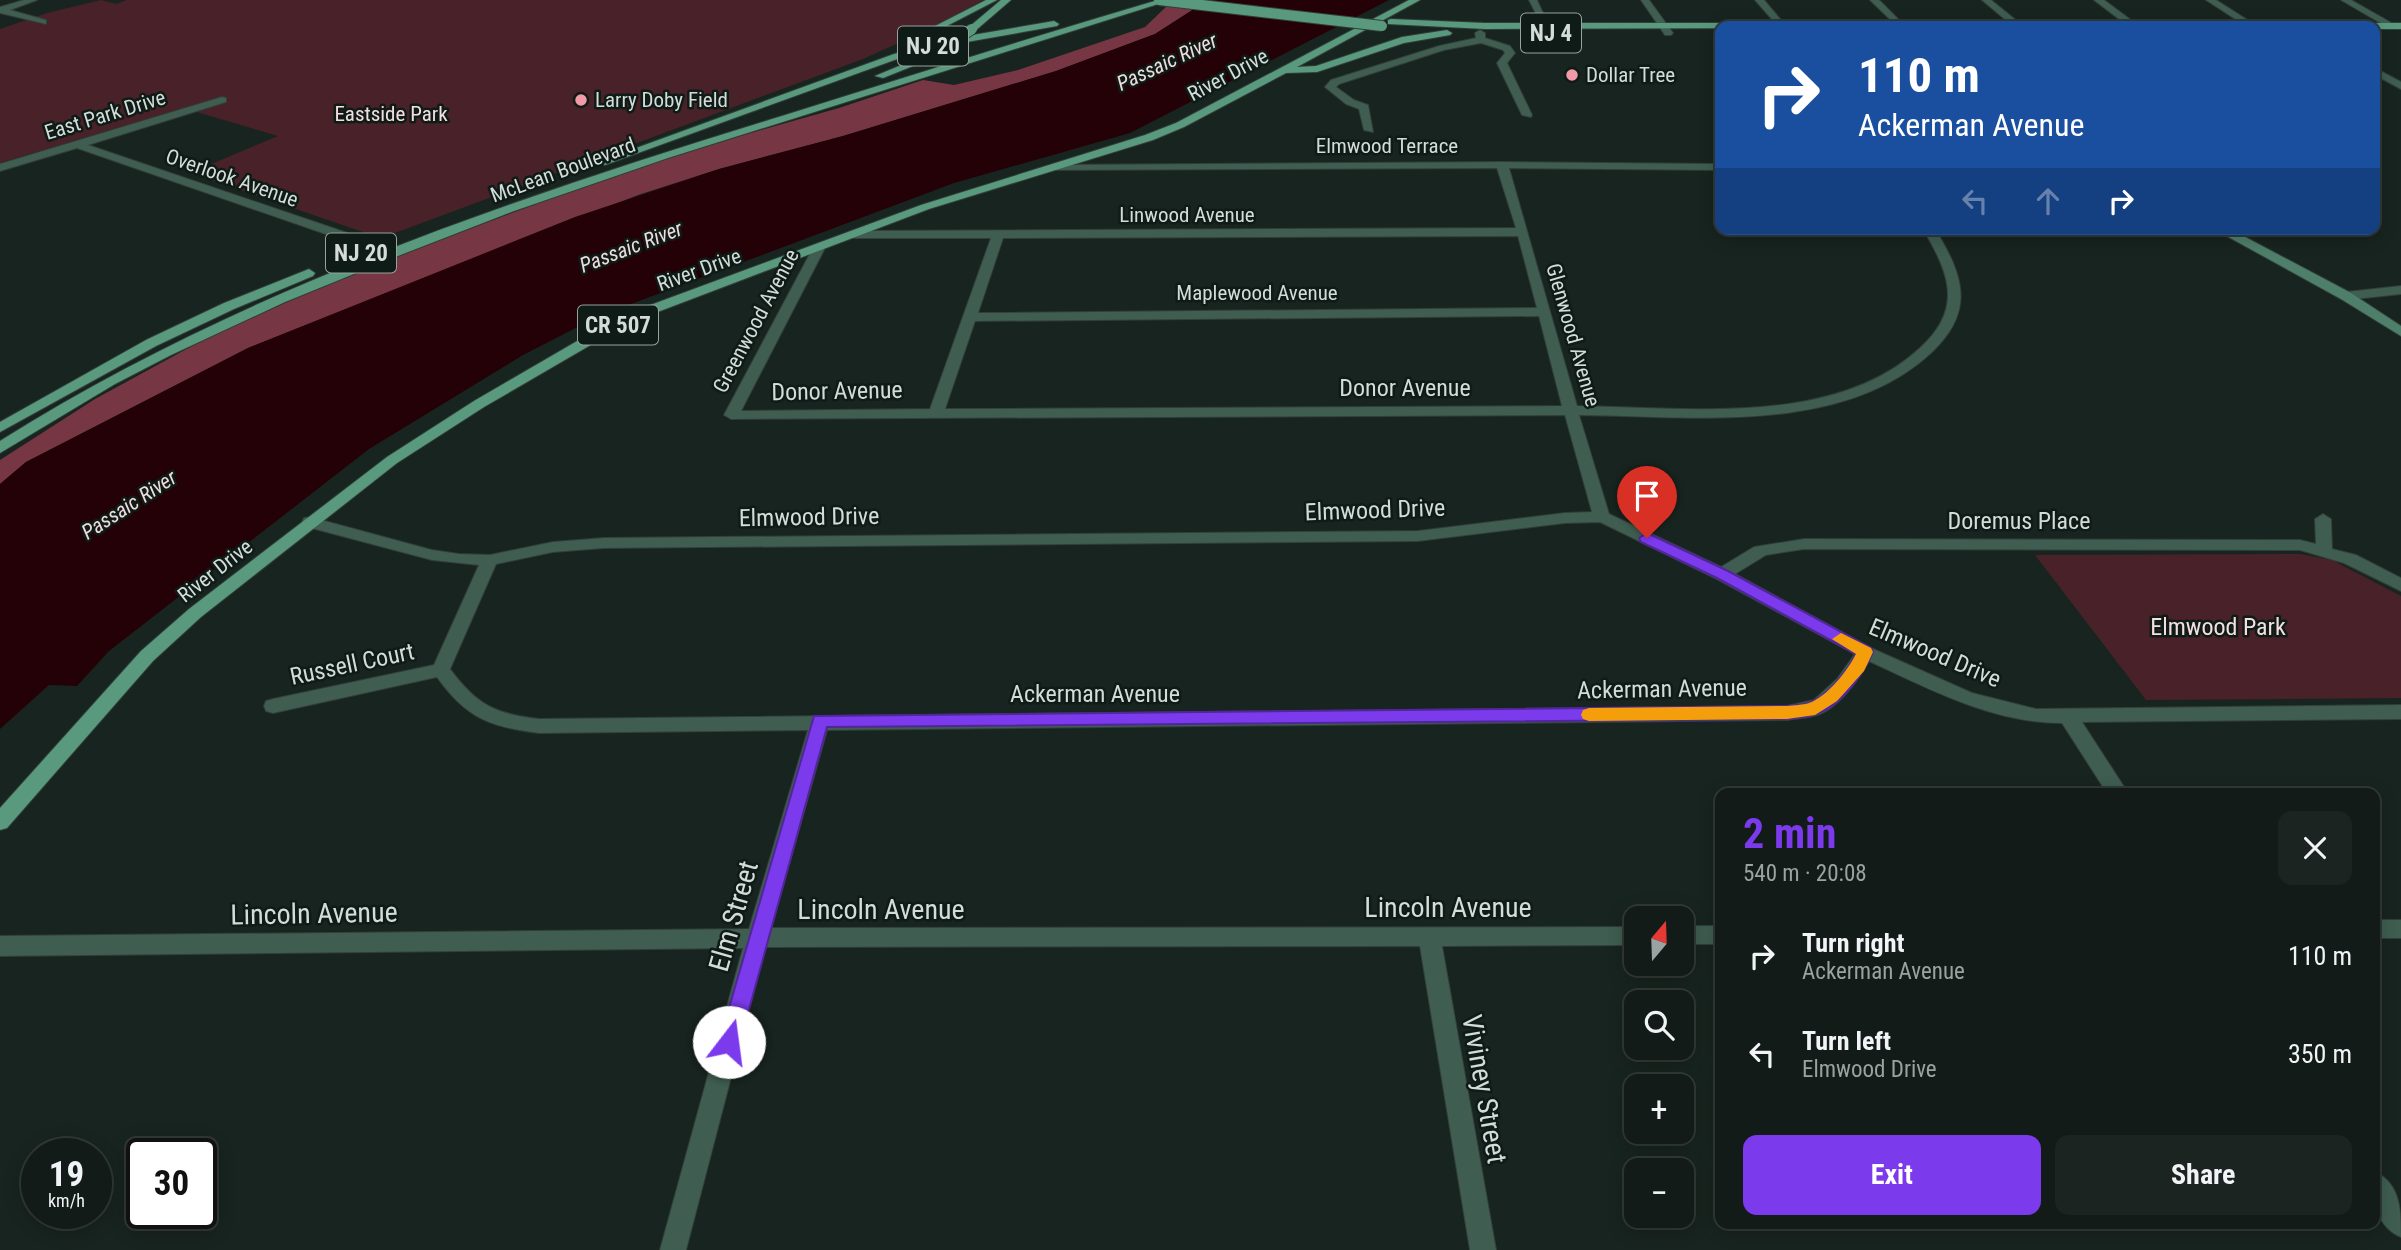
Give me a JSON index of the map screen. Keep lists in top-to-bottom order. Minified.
{"streets":{"main road":["NJ 4","NJ 20","River Drive","McLean Boulevard","CR 507"],"street":["East Park Drive","Elmwood Terrace","Overlook Avenue","Linwood Avenue","Maplewood Avenue","Greenwood Avenue","Glenwood Avenue","Donor Avenue","Elmwood Drive","Doremus Place","Russell Court","Ackerman Avenue","Lincoln Avenue","Elm Street","Viviney Street"]},"crossings":[["River Drive","Elmwood Terrace"],["River Drive","Linwood Avenue"],["River Drive","Greenwood Avenue"],["River Drive","Elmwood Drive"],["East Park Drive","Overlook Avenue"],["Elmwood Terrace","Glenwood Avenue"],["McLean Boulevard","Overlook Avenue"],["Linwood Avenue","Glenwood Avenue"],["Maplewood Avenue","Glenwood Avenue"],["Greenwood Avenue","Donor Avenue"],["Glenwood Avenue","Donor Avenue"],["Glenwood Avenue","Elmwood Drive"],["Elmwood Drive","Doremus Place"],["Elmwood Drive","Ackerman Avenue"],["Russell Court","Ackerman Avenue"],["Ackerman Avenue","Elm Street"],["Lincoln Avenue","Elm Street"],["Lincoln Avenue","Viviney Street"]],"water":["Passaic River"],"parks":["Eastside Park","Elmwood Park"],"places":["Dollar Tree","Larry Doby Field"],"north":"top","page":{"turn":["110 m","Ackerman Avenue"],"heading":["2 min","540 m · 20:08"],"map_buttons":["+","−"],"list":[{"name":"Turn right","note":"Ackerman Avenue","value":"110 m"},{"name":"Turn left","note":"Elmwood Drive","value":"350 m"}],"buttons":["Exit","Share"],"speed":"19 km/h","limit":"30"}}
